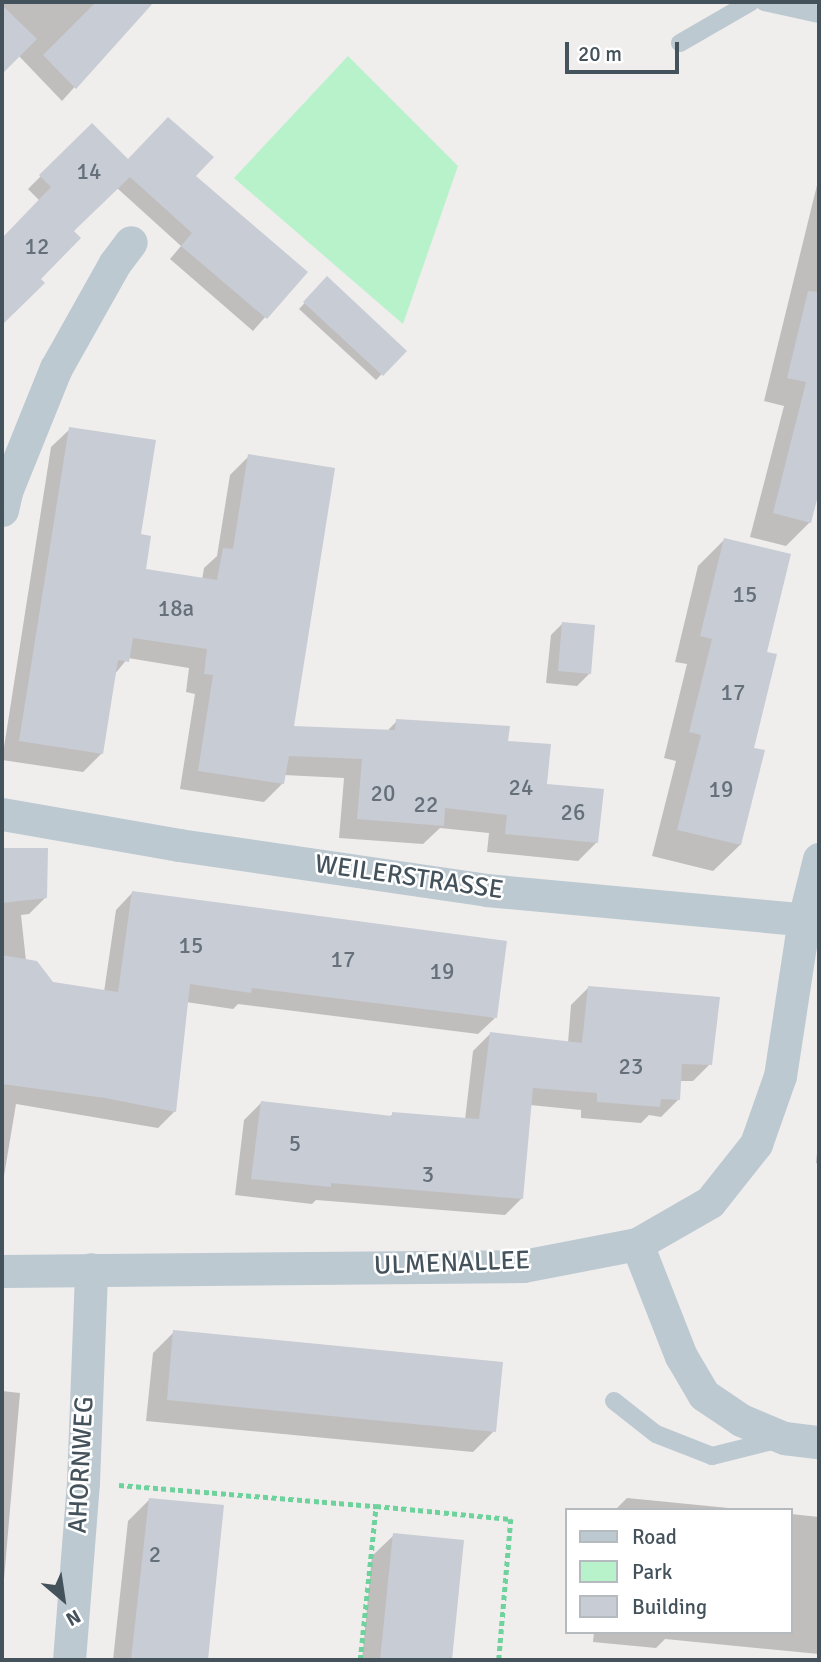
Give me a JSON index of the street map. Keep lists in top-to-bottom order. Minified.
{"streets":{"street":["WEILERSTRASSE","ULMENALLEE","AHORNWEG"]},"crossings":[["WEILERSTRASSE","ULMENALLEE"],["ULMENALLEE","AHORNWEG"]],"house_numbers":["14","12","15","18a","17","24","19","20","22","26","15","17","19","23","5","3","2"],"legend":["Road","Park","Building"],"scale_bar":"20 m","north":"bottom right"}
